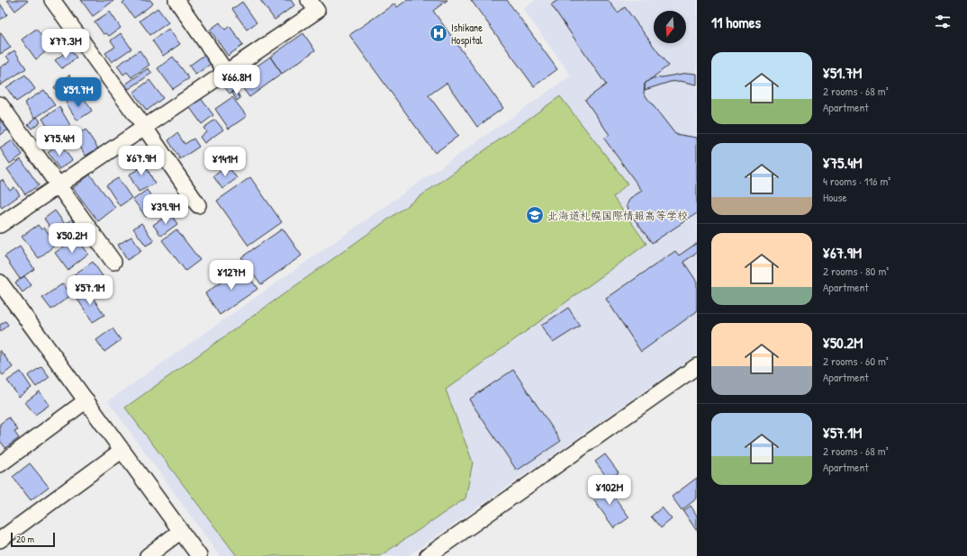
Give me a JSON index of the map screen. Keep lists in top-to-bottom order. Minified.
{"places":{"hospital":["Ishikane Hospital"],"school or university":["北海道札幌国際情報高等学校"]},"scale_bar":"20 m","north":"bottom","page":{"heading":"11 homes","price":["¥77.3M","¥66.8M","¥51.7M","¥75.4M","¥67.9M","¥141M","¥39.9M","¥50.2M","¥127M","¥57.1M","¥102M"],"list":[{"name":"¥51.7M","note":"2 rooms · 68 m² · Apartment"},{"name":"¥75.4M","note":"4 rooms · 116 m² · House"},{"name":"¥67.9M","note":"2 rooms · 80 m² · Apartment"},{"name":"¥50.2M","note":"2 rooms · 60 m² · Apartment"},{"name":"¥57.1M","note":"2 rooms · 68 m² · Apartment"}],"scale":"20 m"}}
